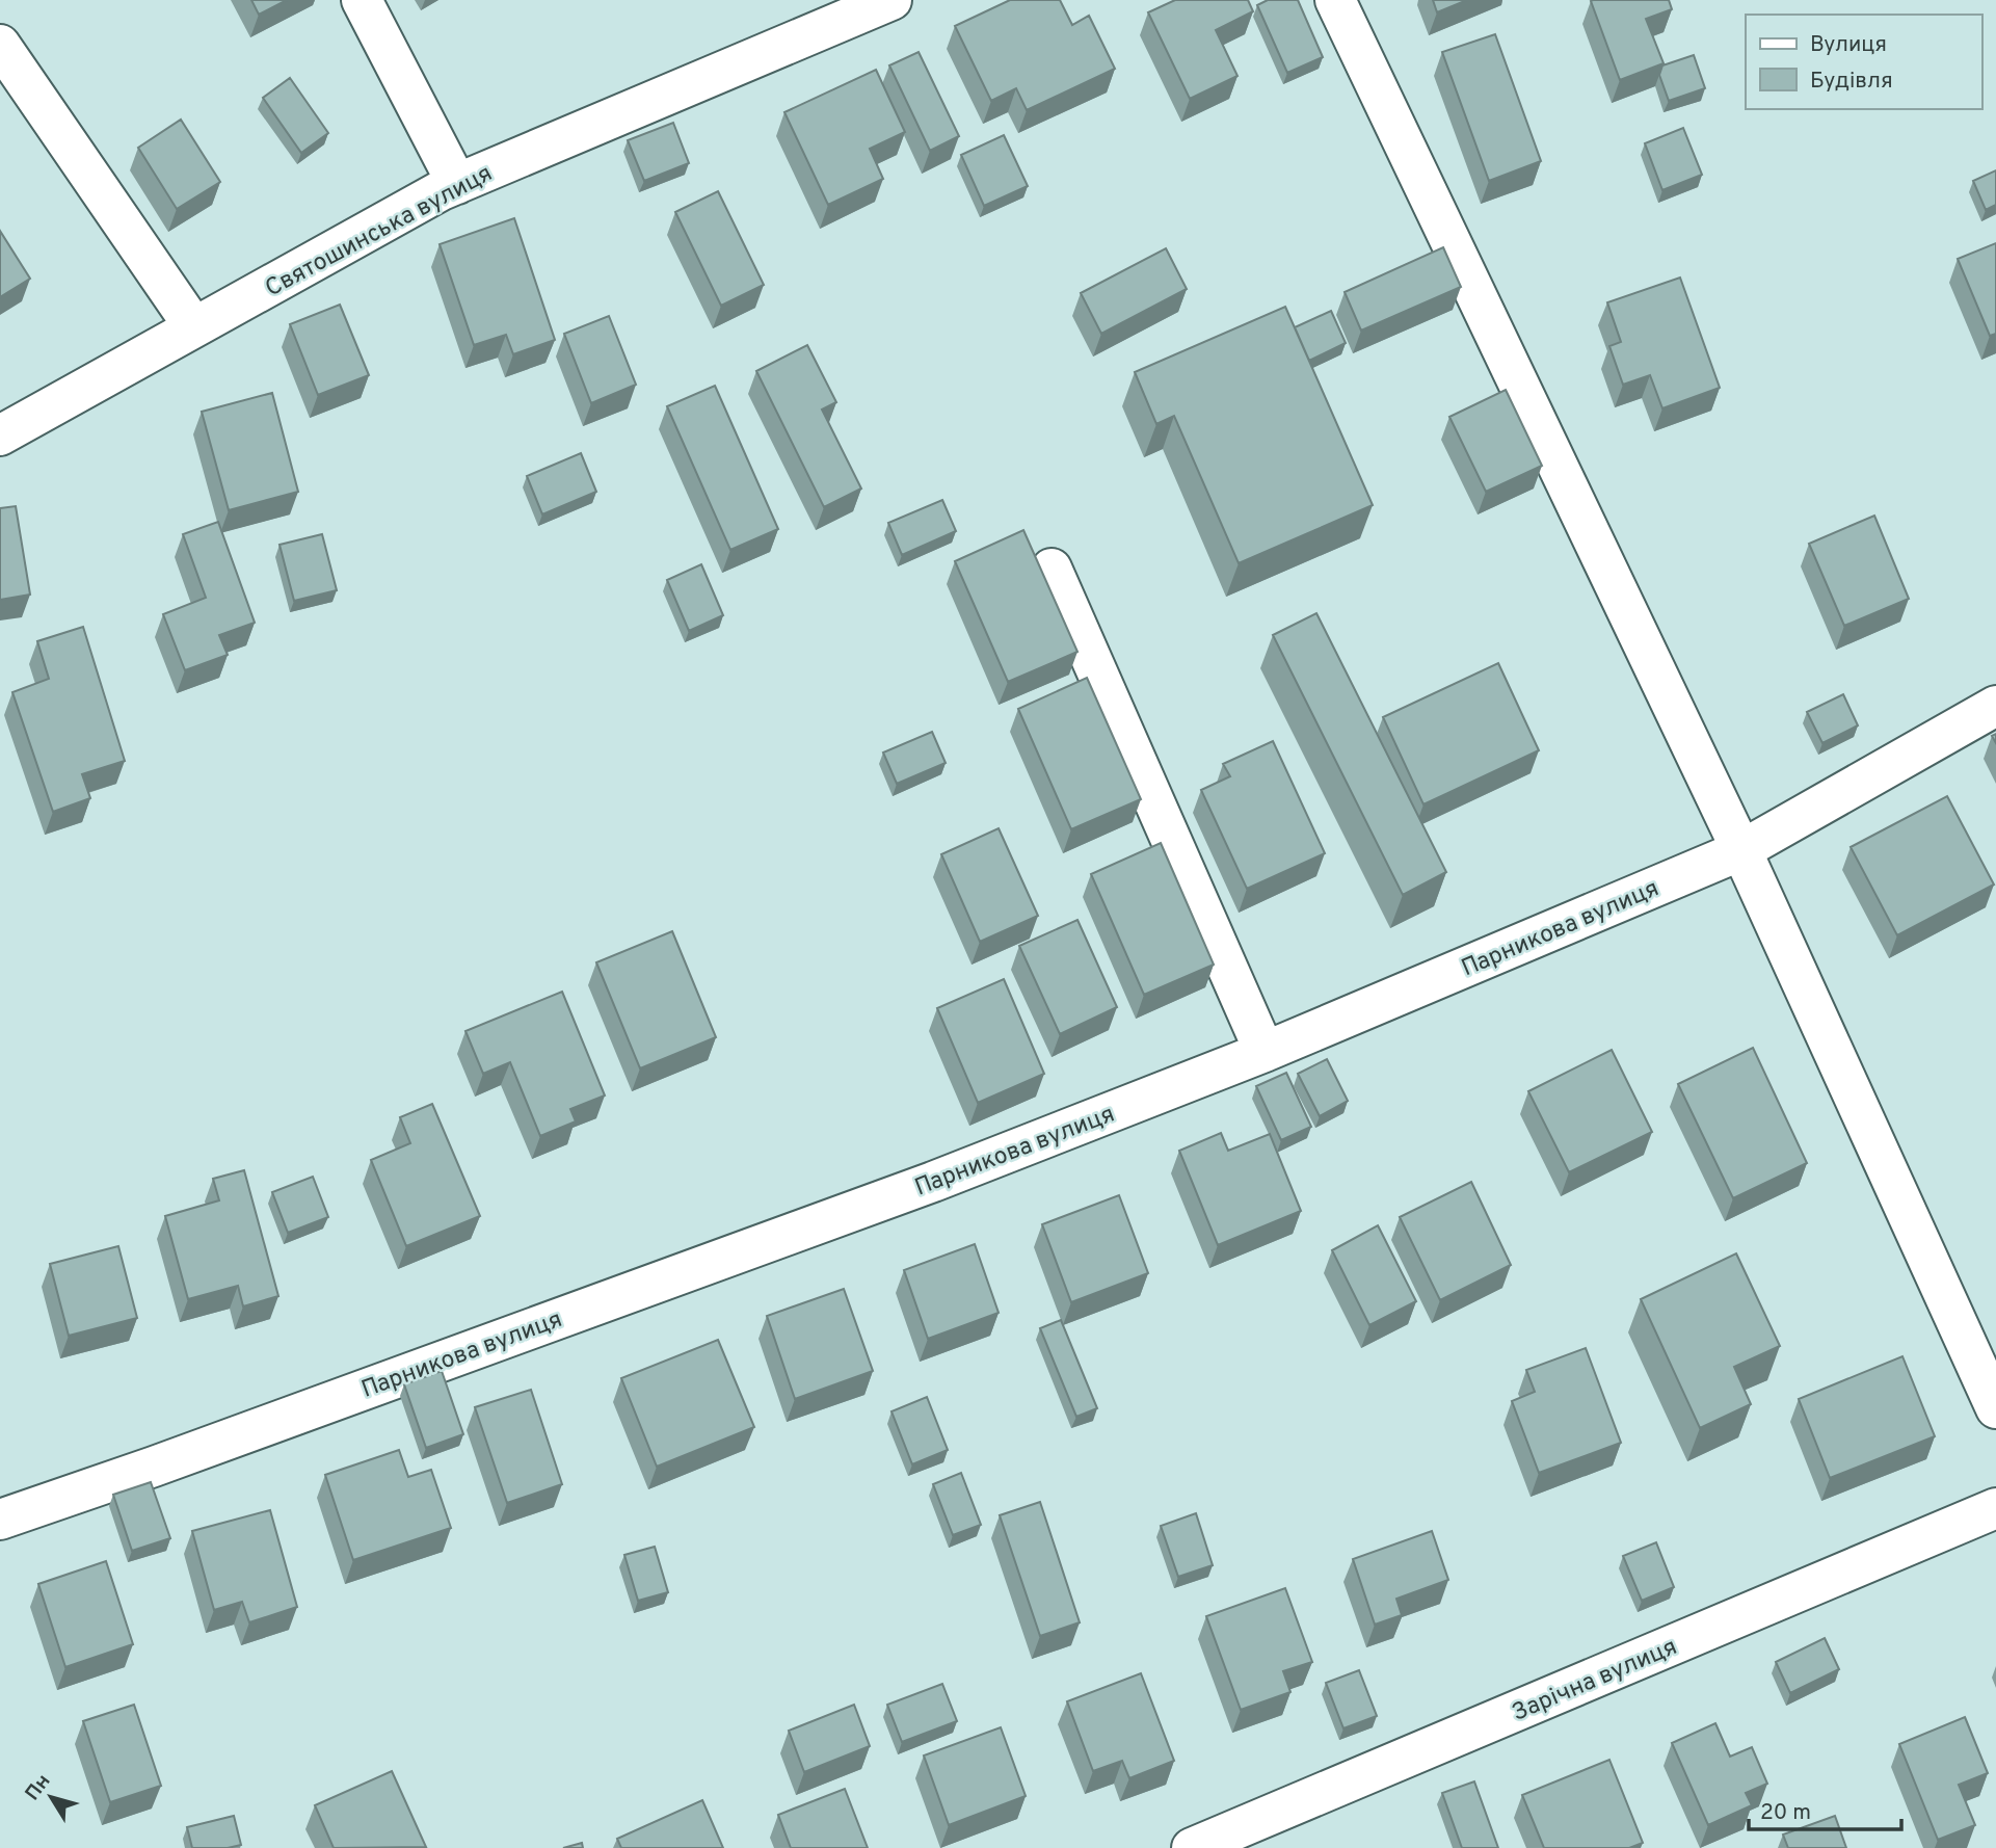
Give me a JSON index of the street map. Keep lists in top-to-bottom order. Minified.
{"streets":{"street":["Святошинська вулиця","Парникова вулиця","Зарічна вулиця"]},"legend":["Вулиця","Будівля"],"scale_bar":"20 m","north":"top left"}
